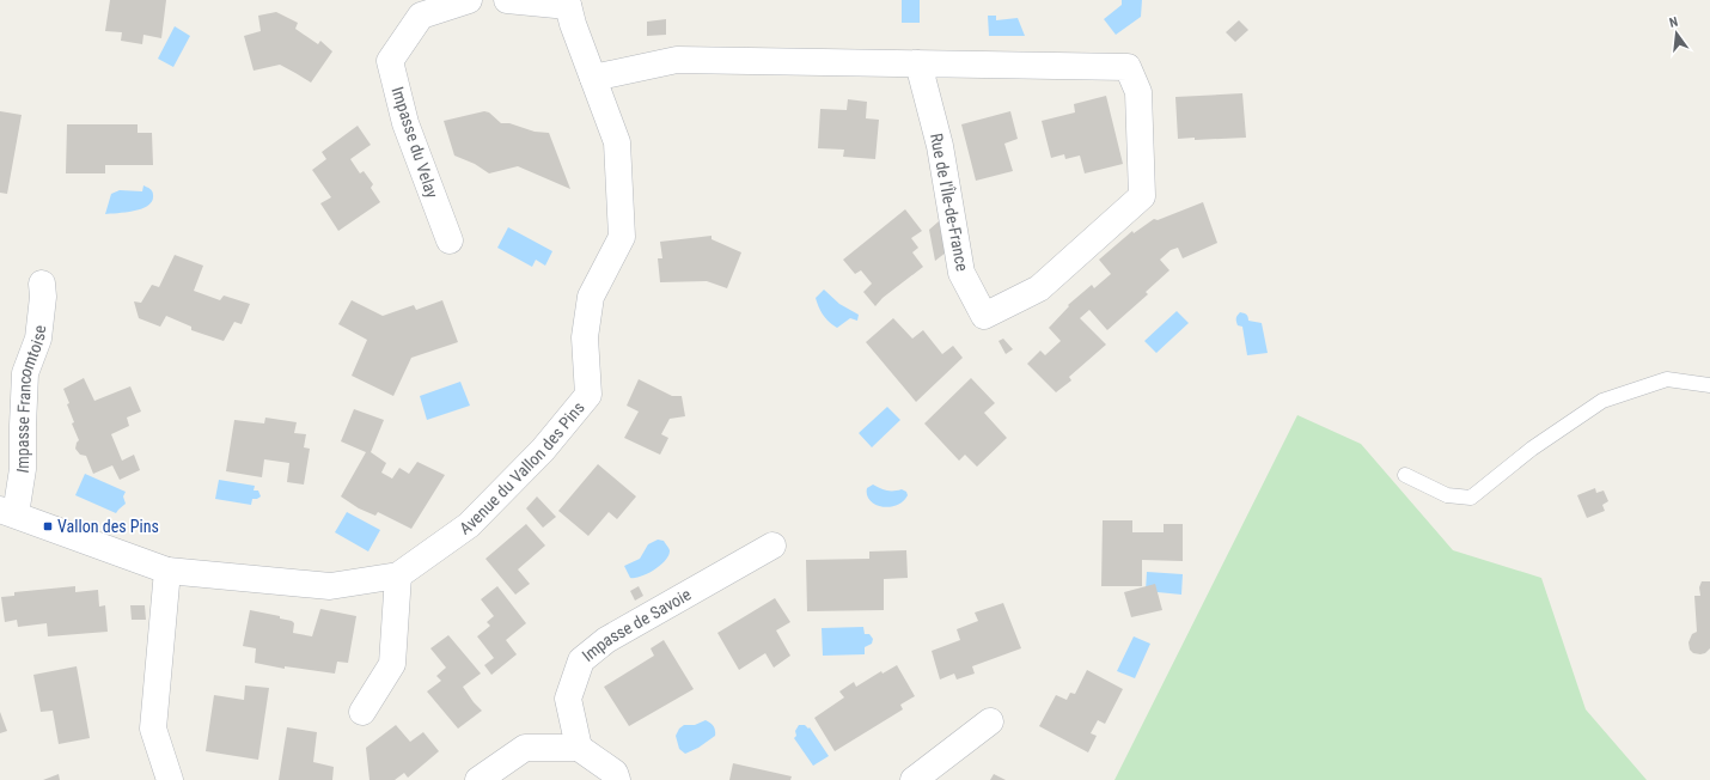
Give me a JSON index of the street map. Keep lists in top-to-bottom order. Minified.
{"streets":{"street":["Impasse du Velay","Rue de l'Île-de-France","Impasse Francomtoise","Avenue du Vallon des Pins","Impasse de Savoie"]},"crossings":[["Rue de l'Île-de-France","Avenue du Vallon des Pins"],["Impasse Francomtoise","Avenue du Vallon des Pins"]],"places":{"transit":["Vallon des Pins"]},"north":"top"}
